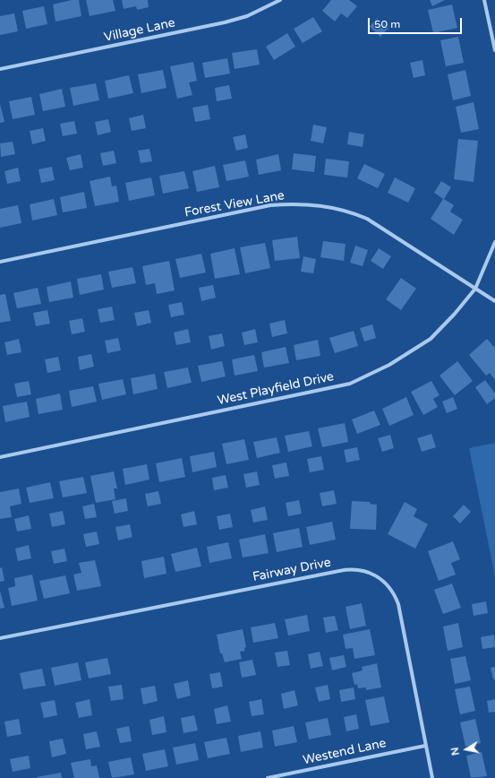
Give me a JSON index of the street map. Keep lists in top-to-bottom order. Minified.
{"streets":{"street":["Village Lane","Forest View Lane","West Playfield Drive","Fairway Drive","Westend Lane"]},"crossings":[["Forest View Lane","West Playfield Drive"],["Fairway Drive","Westend Lane"]],"scale_bar":"50 m","north":"left"}
